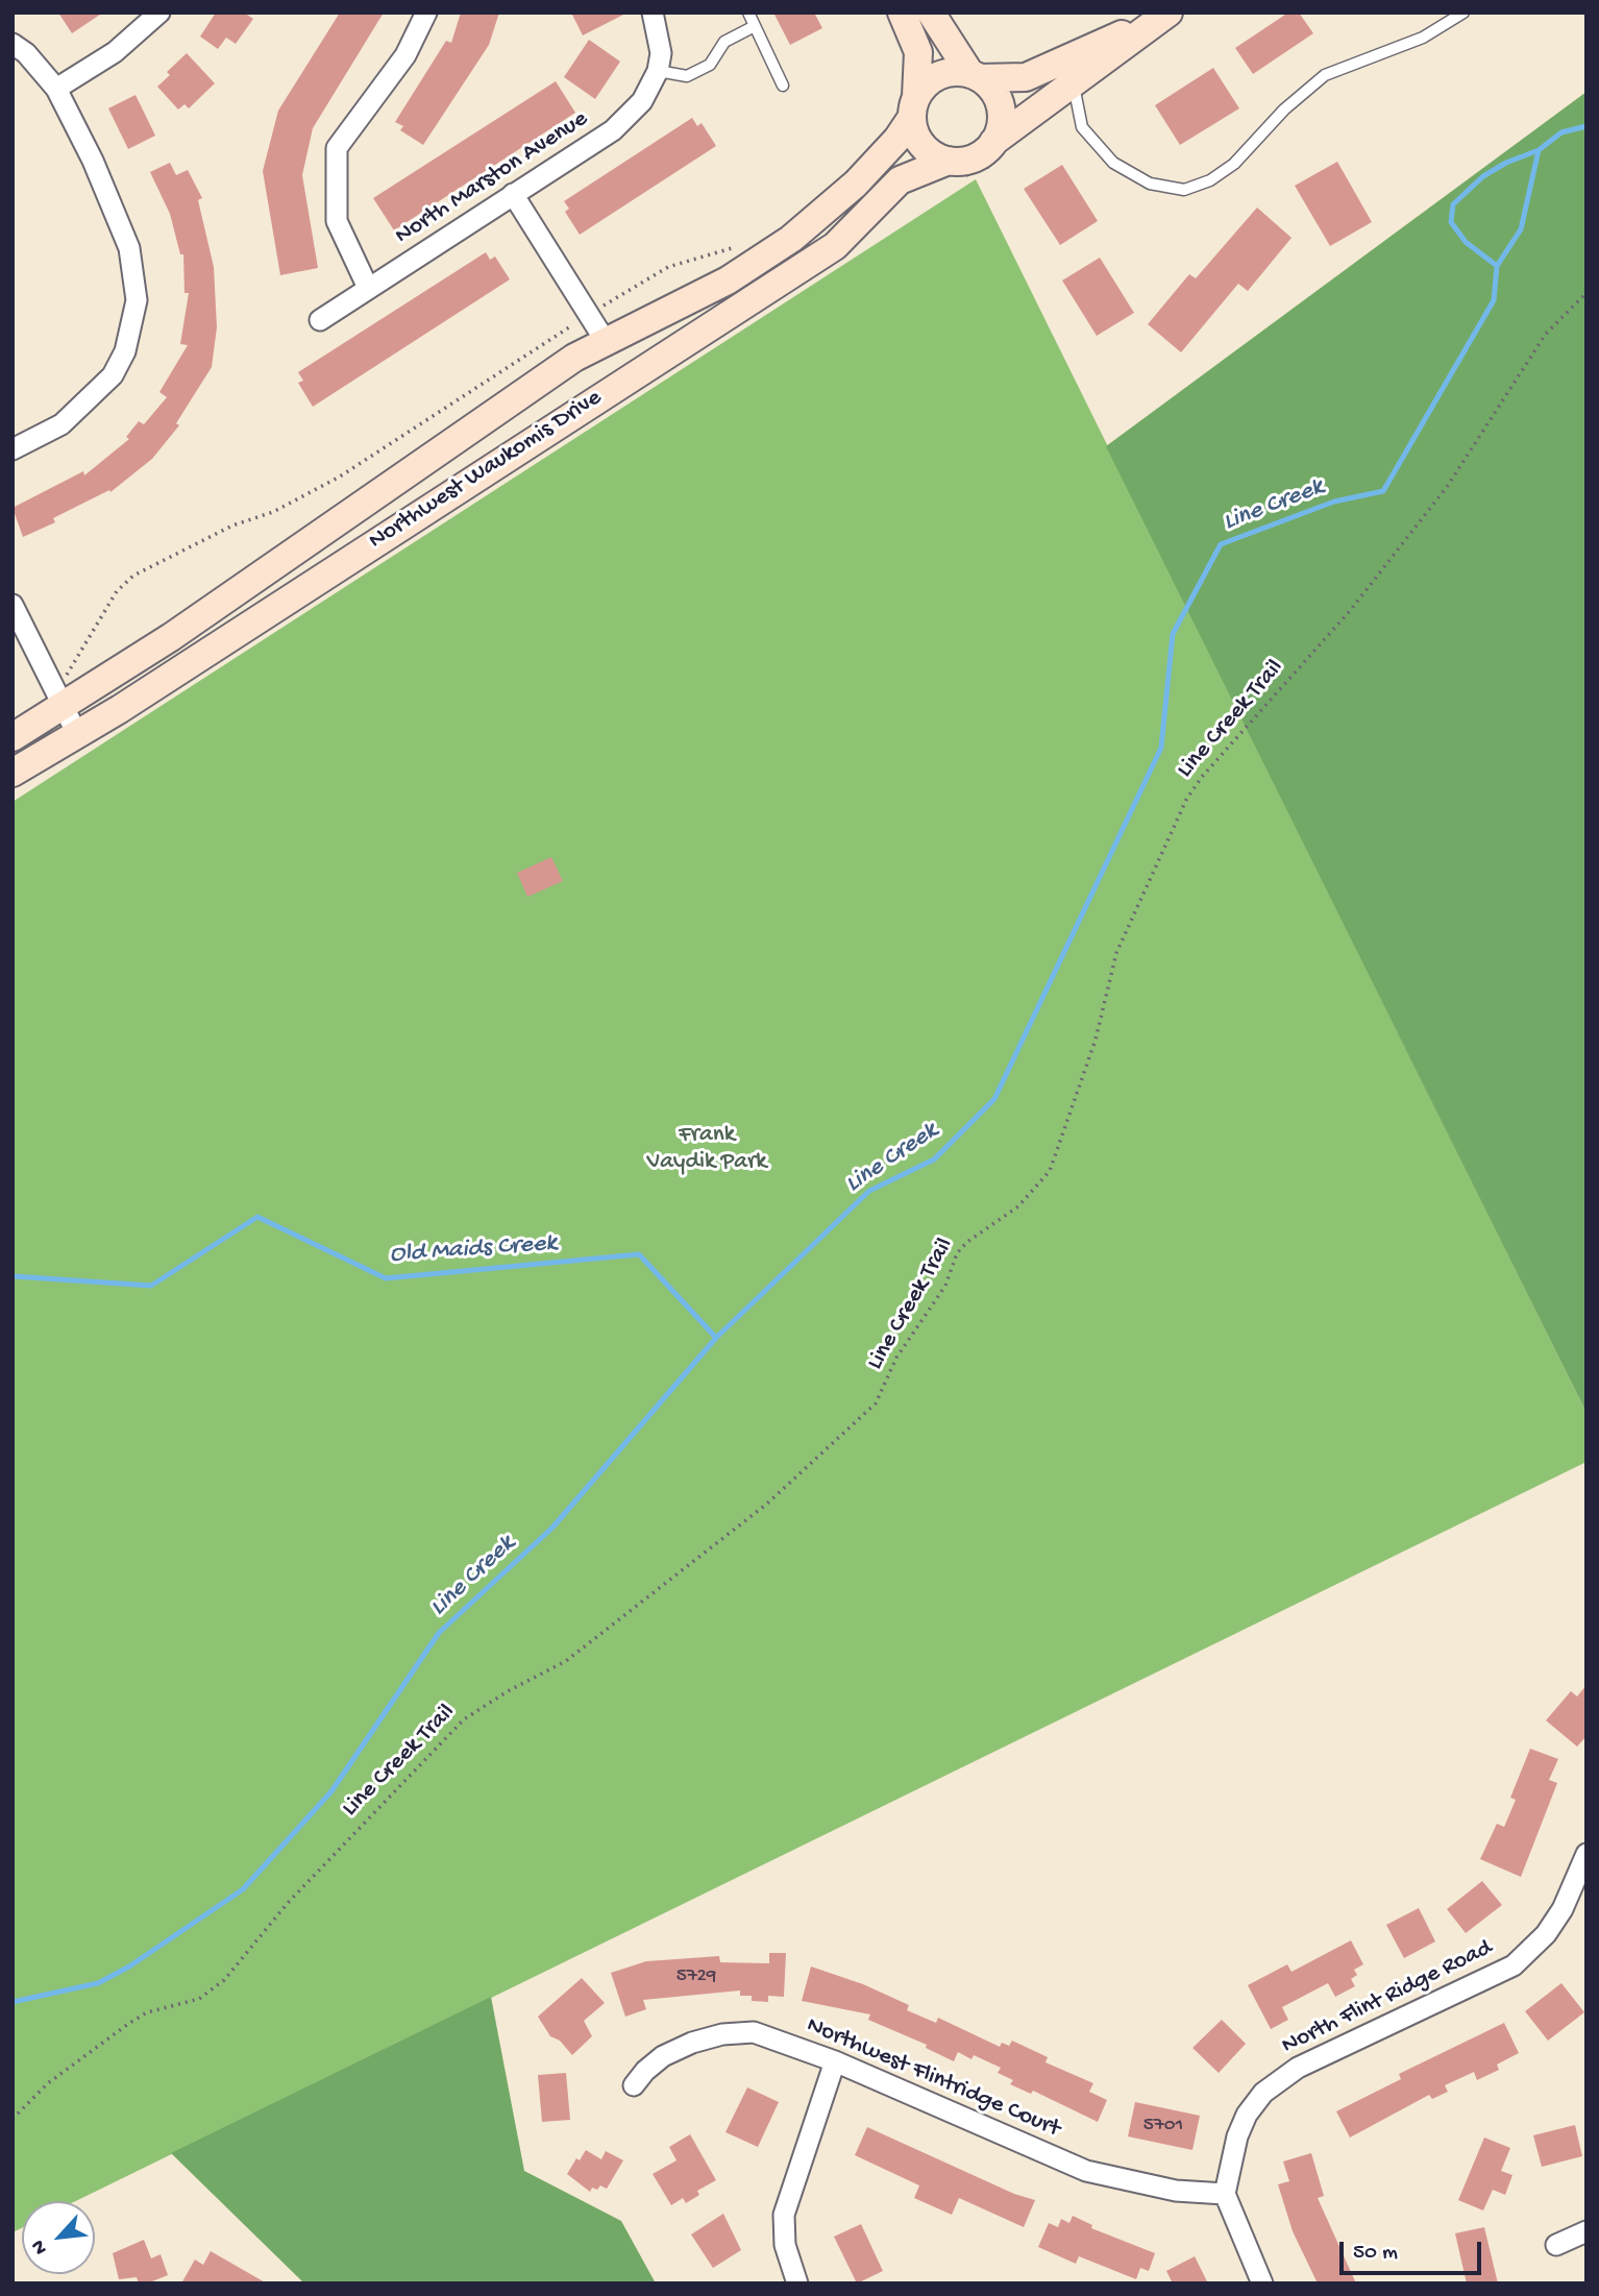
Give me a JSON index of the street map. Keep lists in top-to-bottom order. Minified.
{"streets":{"main road":["Northwest Waukomis Drive"],"street":["North Marston Avenue","North Flint Ridge Road","Northwest Flintridge Court"],"path":["Line Creek Trail"]},"crossings":[["North Flint Ridge Road","Northwest Flintridge Court"]],"water":["Line Creek","Old Maids Creek"],"parks":["Frank Vaydik Park"],"house_numbers":["5729","5701"],"scale_bar":"50 m","north":"bottom left"}
